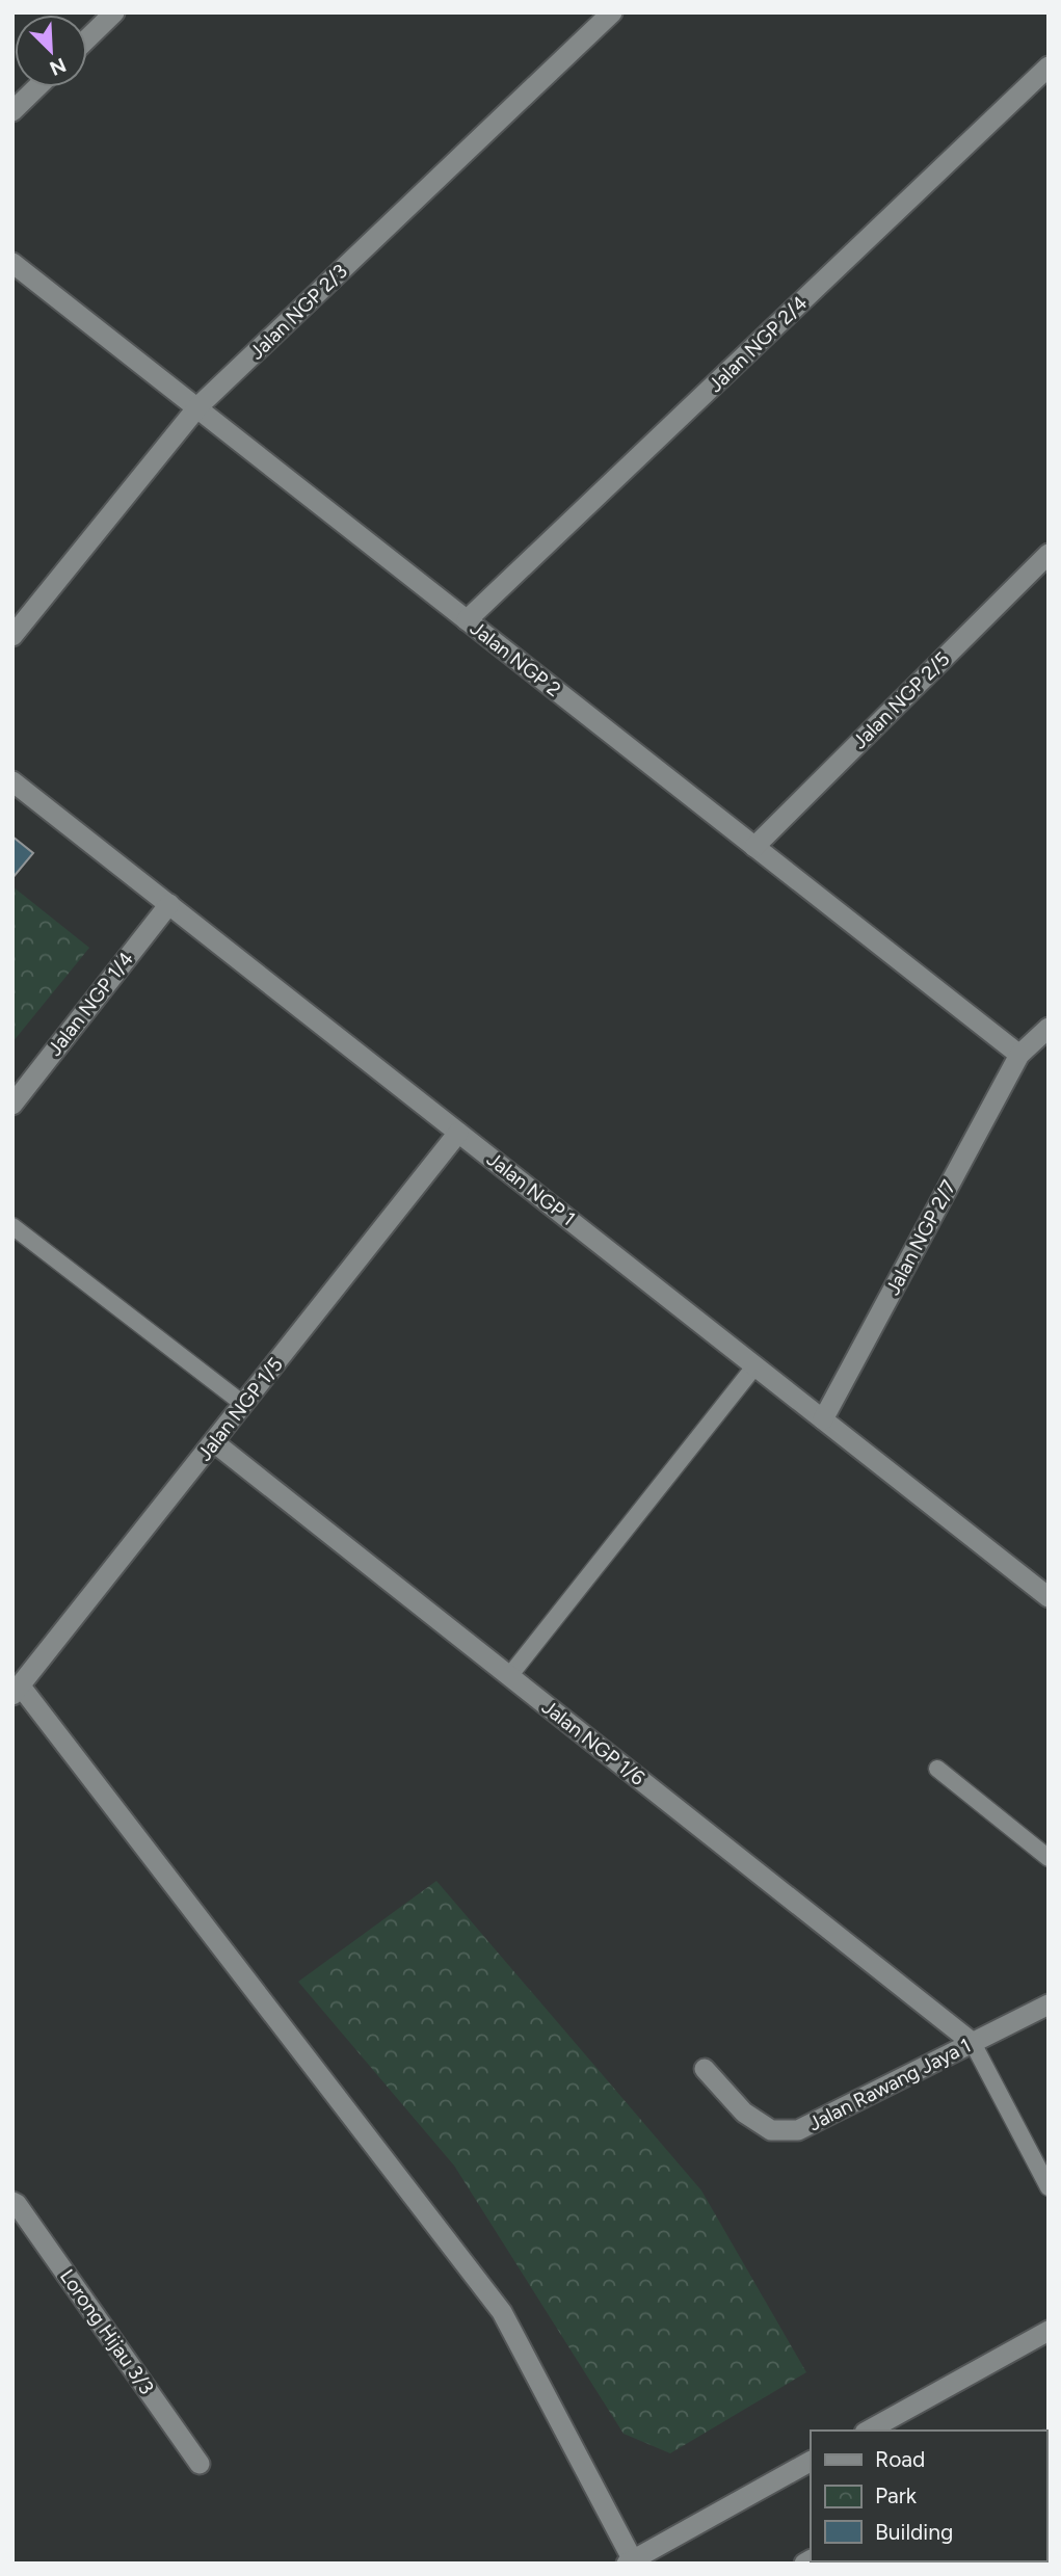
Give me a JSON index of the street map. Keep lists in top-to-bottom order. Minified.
{"streets":{"street":["Jalan NGP 2/3","Jalan NGP 2/4","Jalan NGP 2","Jalan NGP 2/5","Jalan NGP 1/4","Jalan NGP 1","Jalan NGP 2/7","Jalan NGP 1/5","Jalan NGP 1/6","Jalan Rawang Jaya 1","Lorong Hijau 3/3"]},"crossings":[["Jalan NGP 2/3","Jalan NGP 2"],["Jalan NGP 2/4","Jalan NGP 2"],["Jalan NGP 2","Jalan NGP 2/5"],["Jalan NGP 2","Jalan NGP 2/7"],["Jalan NGP 1/4","Jalan NGP 1"],["Jalan NGP 1","Jalan NGP 2/7"],["Jalan NGP 1","Jalan NGP 1/5"],["Jalan NGP 1/5","Jalan NGP 1/6"],["Jalan NGP 1/6","Jalan Rawang Jaya 1"]],"legend":["Road","Park","Building"],"north":"bottom right"}
